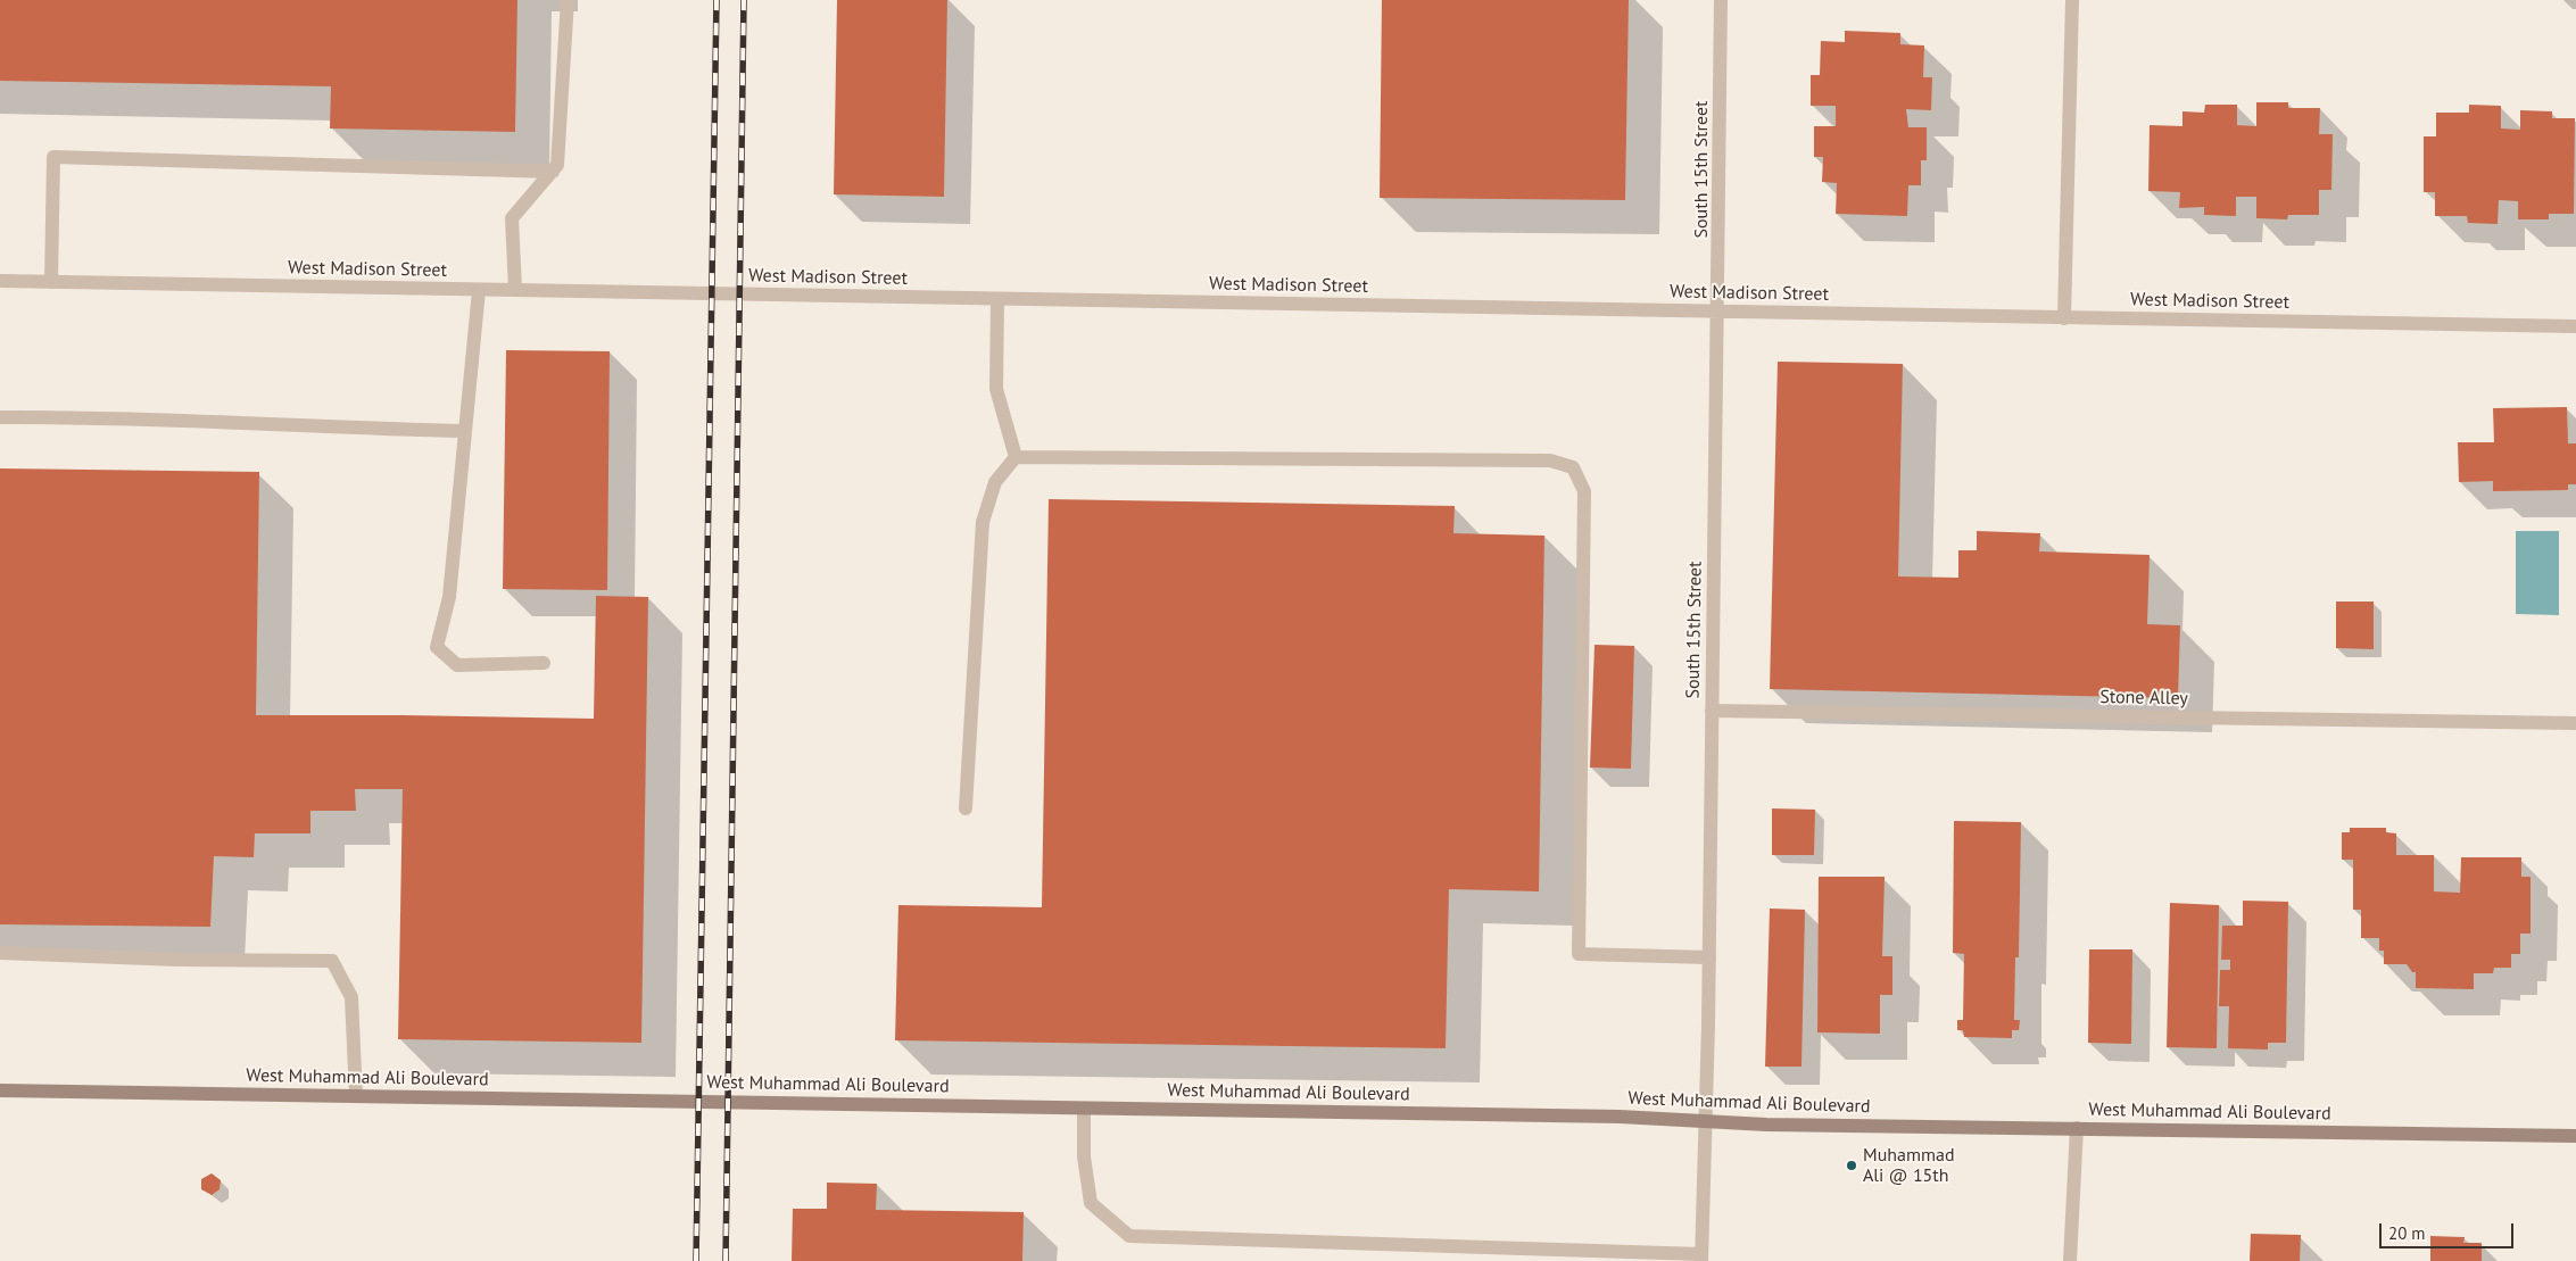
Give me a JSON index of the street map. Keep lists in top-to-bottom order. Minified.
{"streets":{"main road":["West Muhammad Ali Boulevard"],"street":["South 15th Street","West Madison Street","Stone Alley"]},"crossings":[["South 15th Street","West Madison Street"],["South 15th Street","Stone Alley"],["South 15th Street","West Muhammad Ali Boulevard"]],"places":["Muhammad Ali @ 15th"],"scale_bar":"20 m"}
